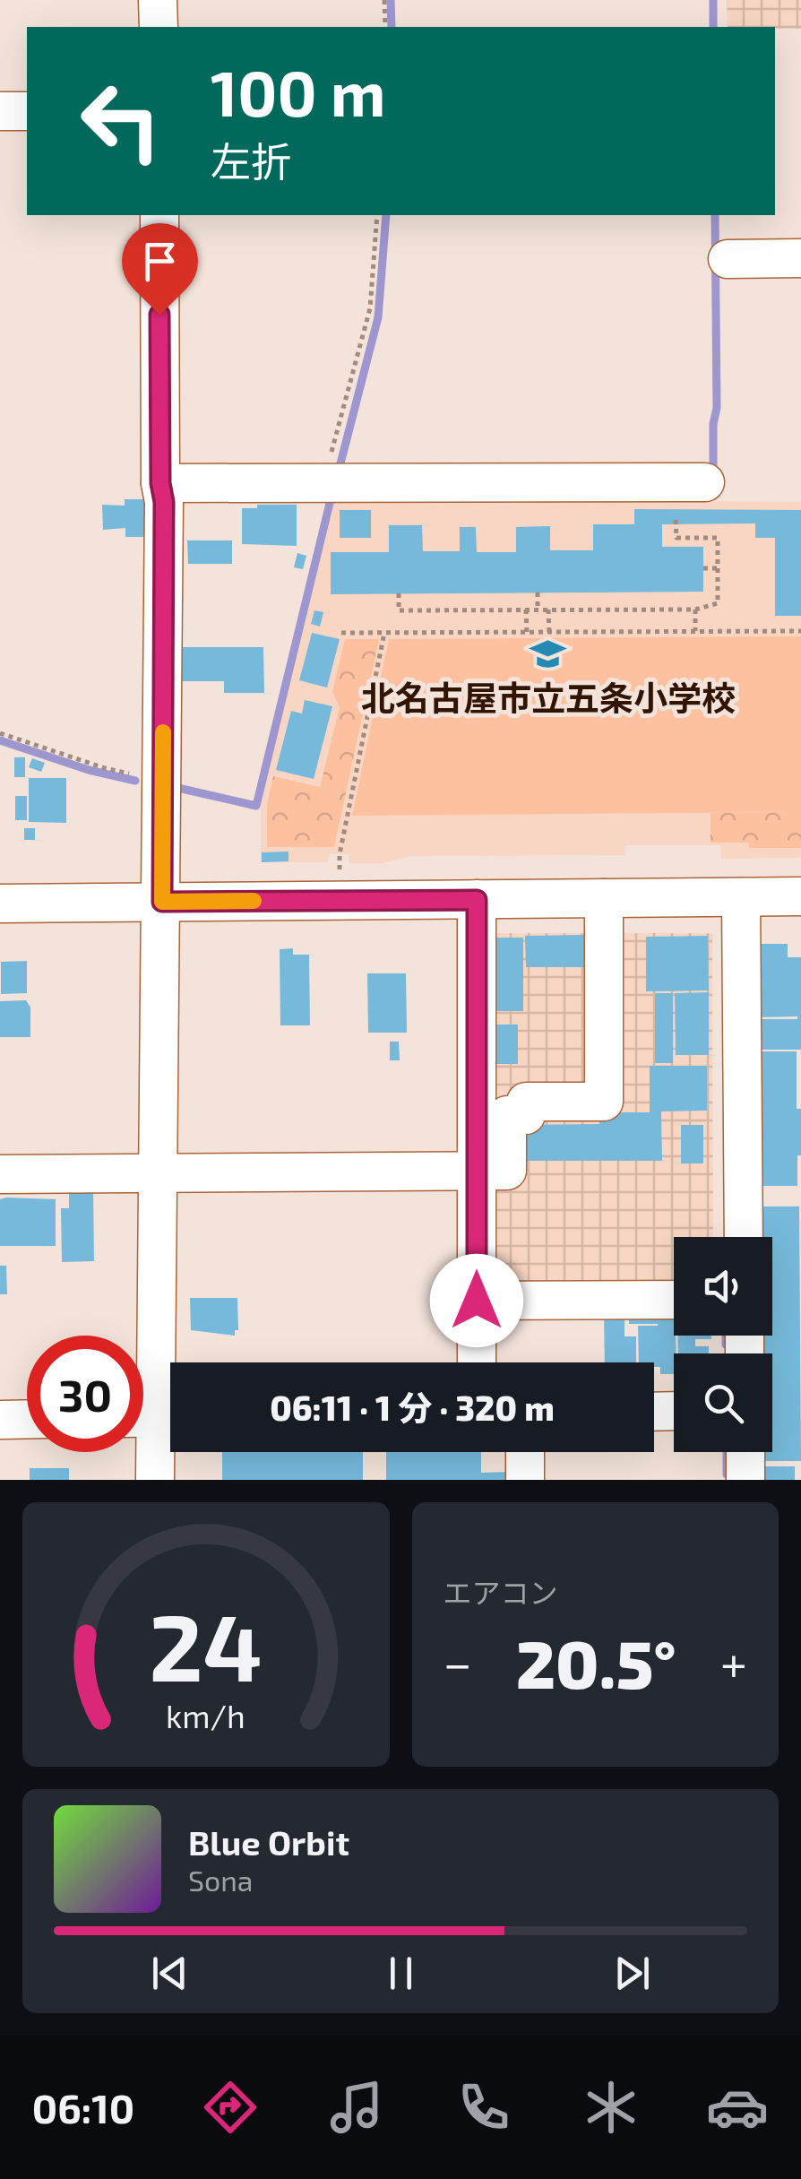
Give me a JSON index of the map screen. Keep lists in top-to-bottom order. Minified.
{"places":{"school or university":["北名古屋市立五条小学校"]},"page":{"turn":["100 m","左折"],"limit":"30","trip":"06:11 · 1 分 · 320 m","tile":"エアコン","heat":["−","20.5°","+"],"song":["Blue Orbit","Sona"],"tabs":"06:10","gauge":["24","km/h"]}}
